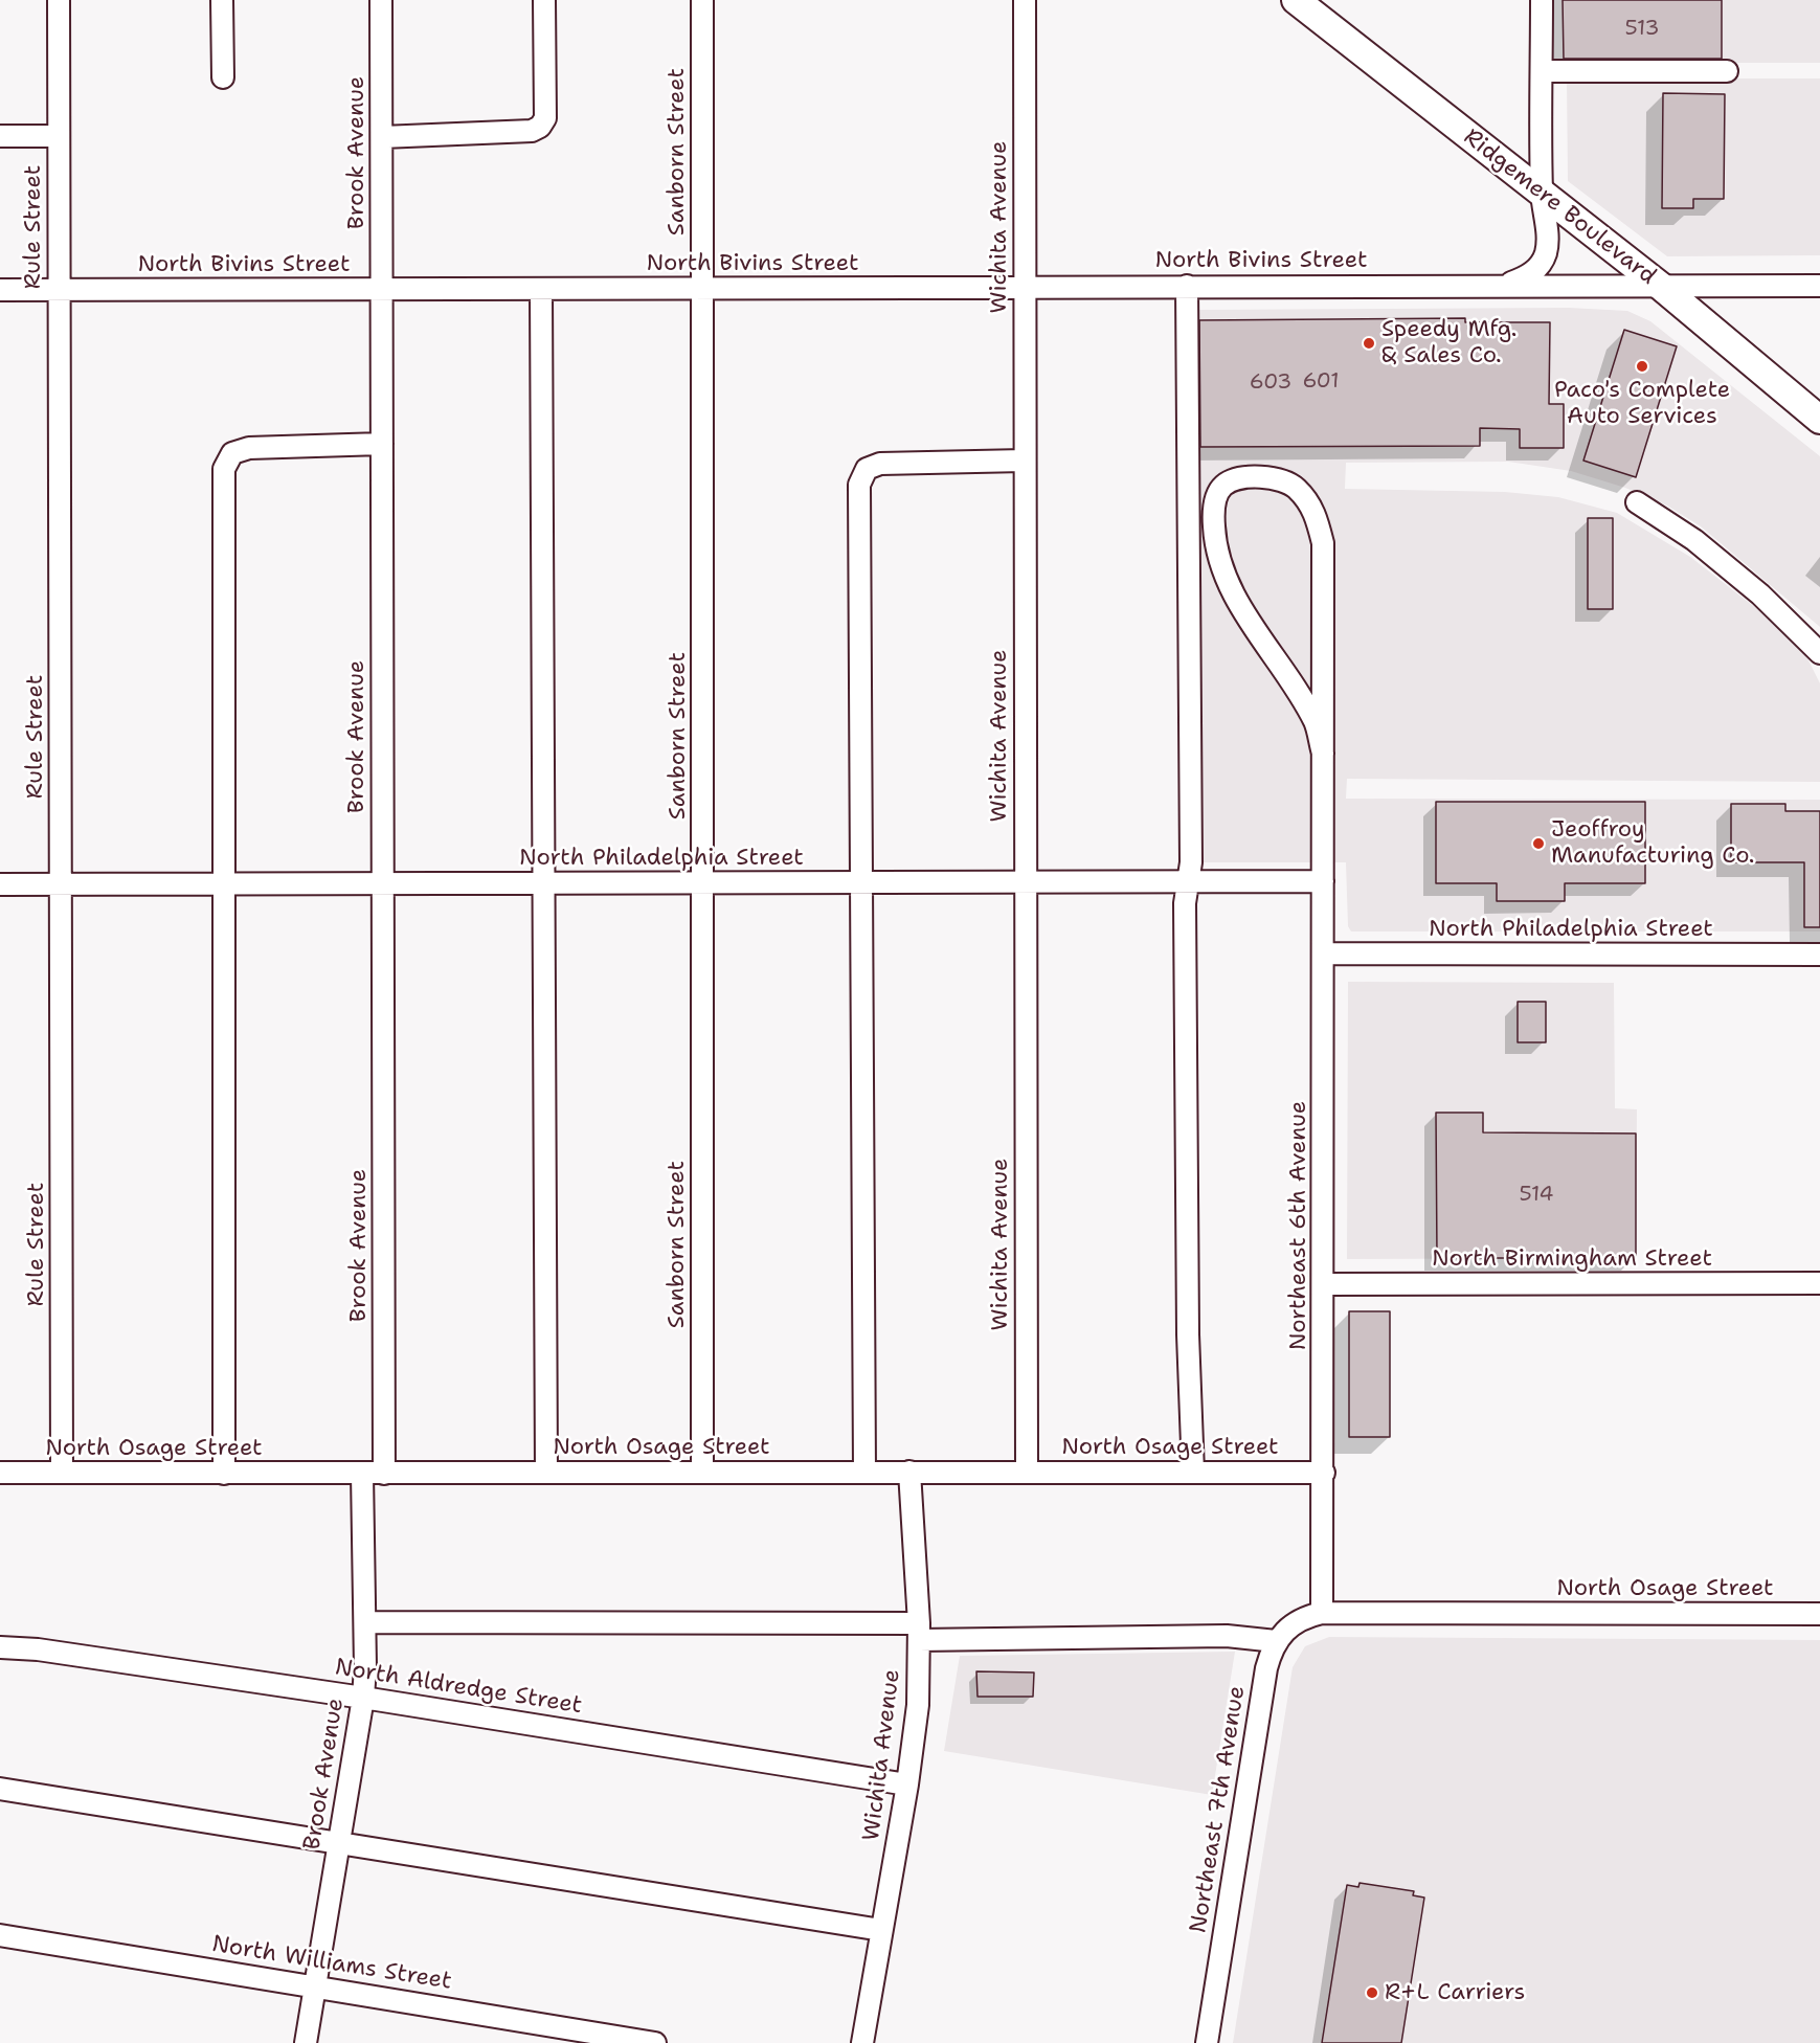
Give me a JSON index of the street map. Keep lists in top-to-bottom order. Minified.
{"streets":{"main road":["Ridgemere Boulevard"],"street":["Sanborn Street","Brook Avenue","Rule Street","Wichita Avenue","North Bivins Street","North Philadelphia Street","Northeast 6th Avenue","North Birmingham Street","North Osage Street","North Aldredge Street","Northeast 7th Avenue","North Williams Street"]},"crossings":[["Sanborn Street","North Bivins Street"],["Sanborn Street","North Philadelphia Street"],["Sanborn Street","North Osage Street"],["Brook Avenue","North Bivins Street"],["Brook Avenue","North Philadelphia Street"],["Brook Avenue","North Osage Street"],["Brook Avenue","North Aldredge Street"],["Brook Avenue","North Williams Street"],["Ridgemere Boulevard","North Bivins Street"],["Rule Street","North Bivins Street"],["Rule Street","North Philadelphia Street"],["Rule Street","North Osage Street"],["Wichita Avenue","North Bivins Street"],["Wichita Avenue","North Philadelphia Street"],["Wichita Avenue","North Osage Street"],["Wichita Avenue","North Aldredge Street"],["North Philadelphia Street","Northeast 6th Avenue"],["Northeast 6th Avenue","North Birmingham Street"],["Northeast 6th Avenue","North Osage Street"],["Northeast 6th Avenue","Northeast 7th Avenue"],["North Osage Street","Northeast 7th Avenue"]],"places":["Speedy Mfg. & Sales Co.","Paco's Complete Auto Services","Jeoffroy Manufacturing Co.","R+L Carriers"],"house_numbers":["513","601","603","514"]}
